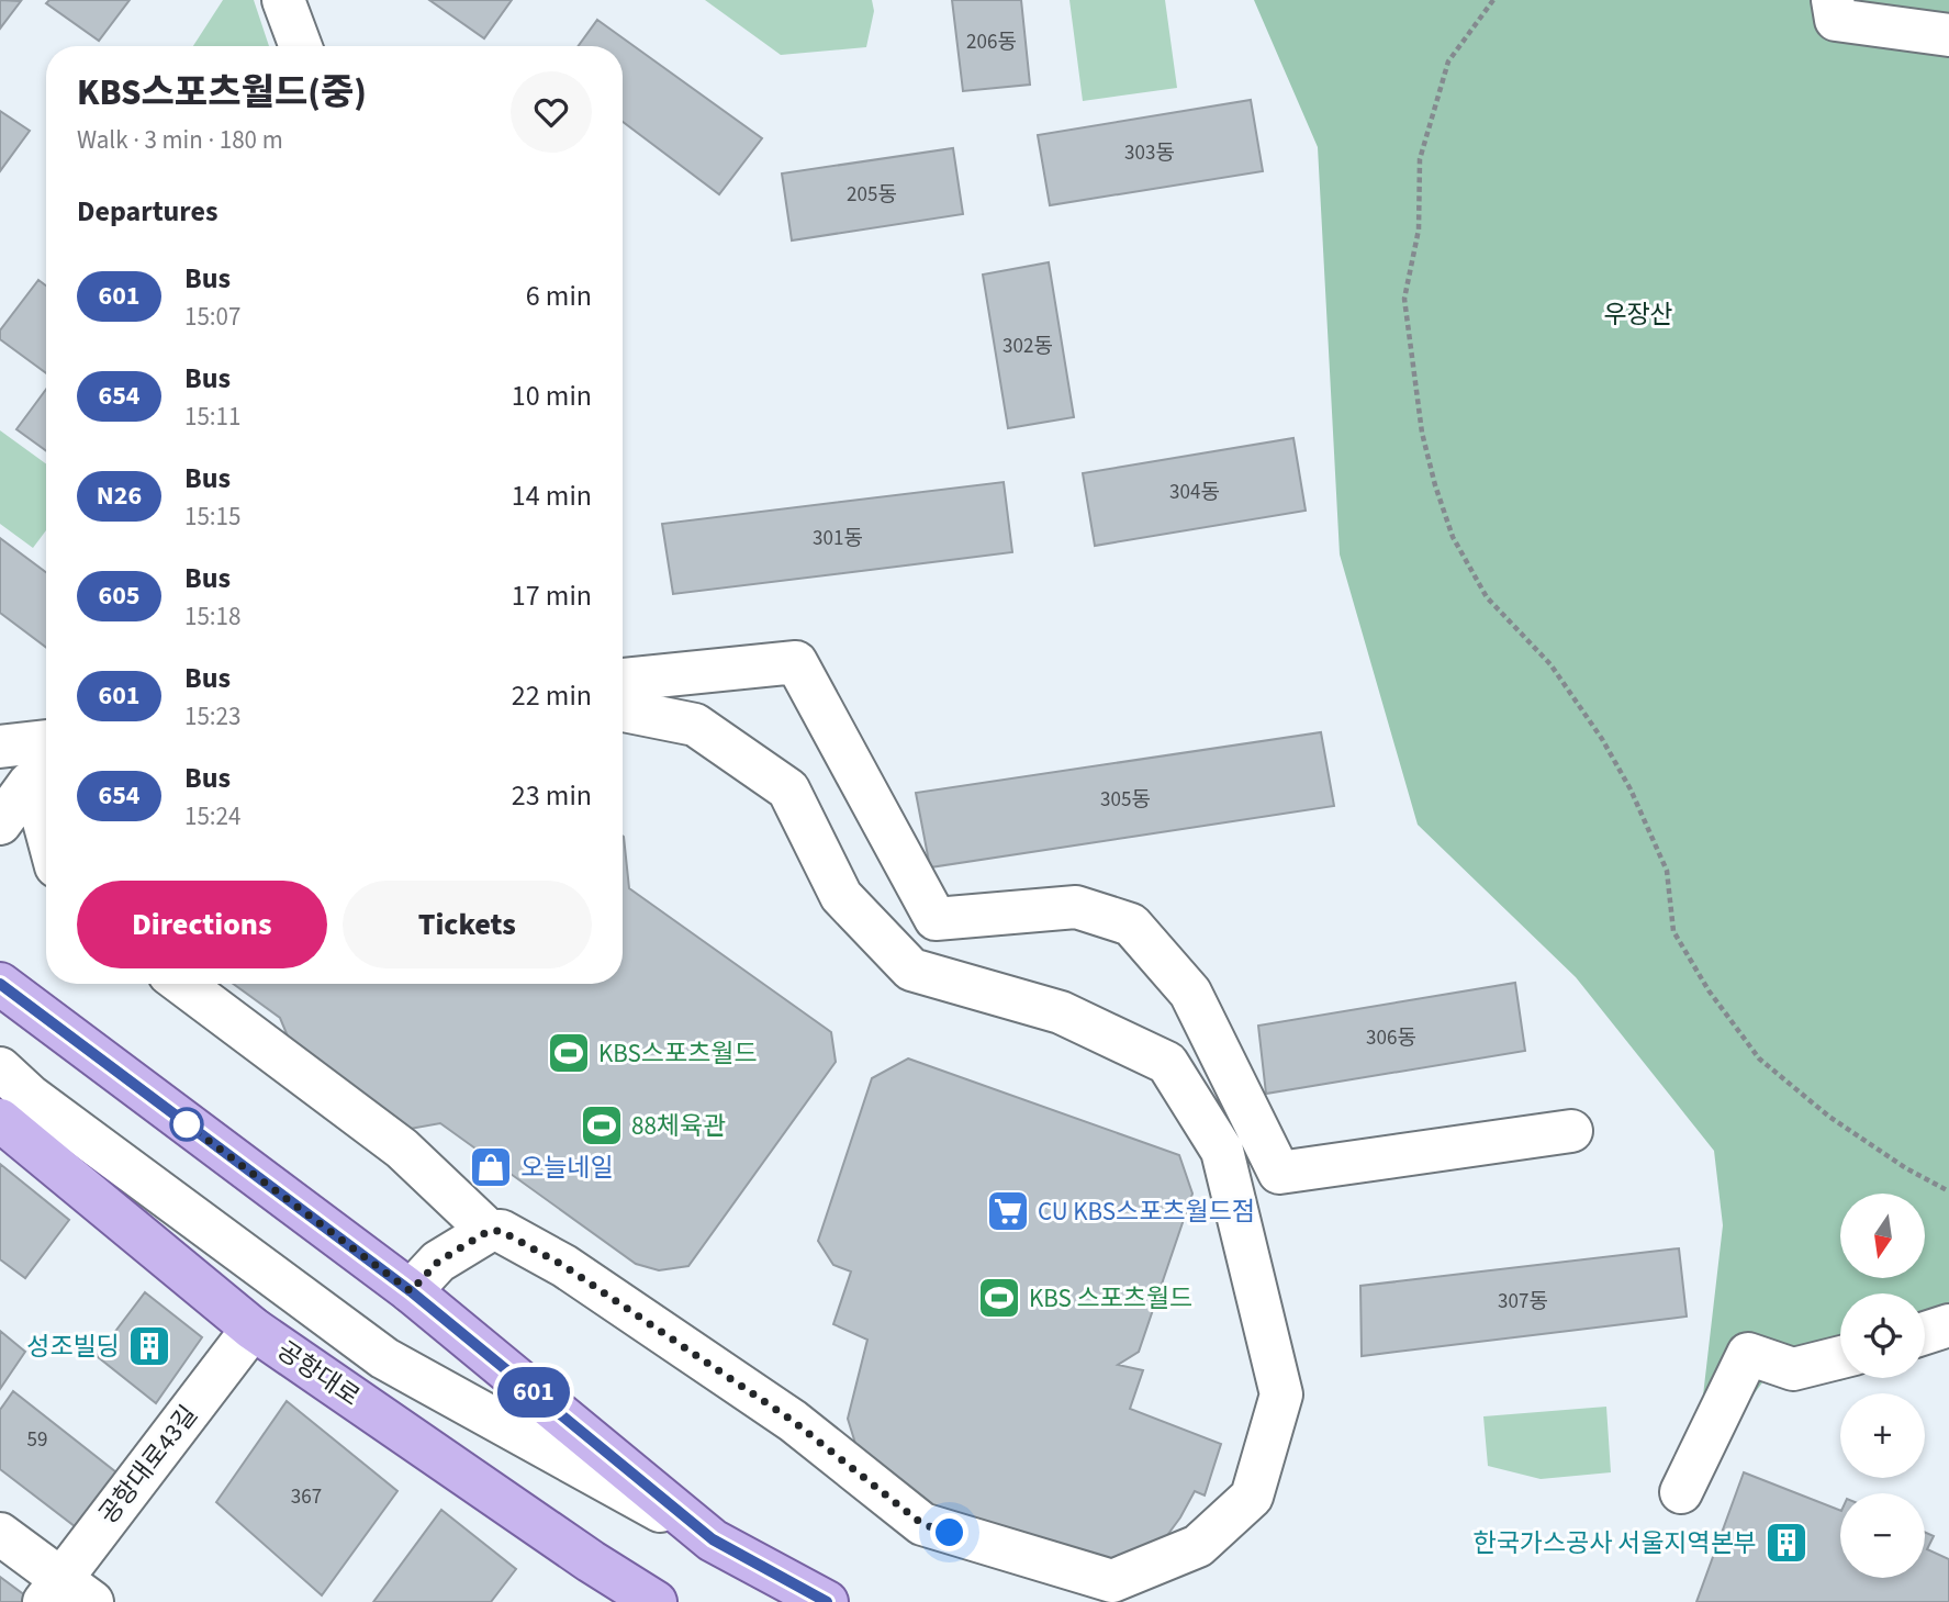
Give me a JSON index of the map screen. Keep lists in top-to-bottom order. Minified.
{"streets":{"main road":["공항대로"],"street":["공항대로43길"]},"crossings":[["공항대로","공항대로43길"]],"parks":["우장산"],"places":{"sports":["KBS스포츠월드","88체육관","KBS 스포츠월드"],"shop":["오늘네일"],"supermarket":["CU KBS스포츠월드점"],"building":["성조빌딩","한국가스공사 서울지역본부"]},"lines":["bus line 601"],"house_numbers":["206동","303동","205동","302동","304동","301동","305동","306동","307동","59","367"],"north":"bottom","page":{"on_map":"601","heading":[["KBS스포츠월드(중)","Walk · 3 min · 180 m"],"Departures"],"list":[{"mark":"601","name":"Bus","note":"15:07","value":"6 min"},{"mark":"654","name":"Bus","note":"15:11","value":"10 min"},{"mark":"N26","name":"Bus","note":"15:15","value":"14 min"},{"mark":"605","name":"Bus","note":"15:18","value":"17 min"},{"mark":"601","name":"Bus","note":"15:23","value":"22 min"},{"mark":"654","name":"Bus","note":"15:24","value":"23 min"}],"buttons":["Directions","Tickets"],"map_buttons":["+","−"]}}
